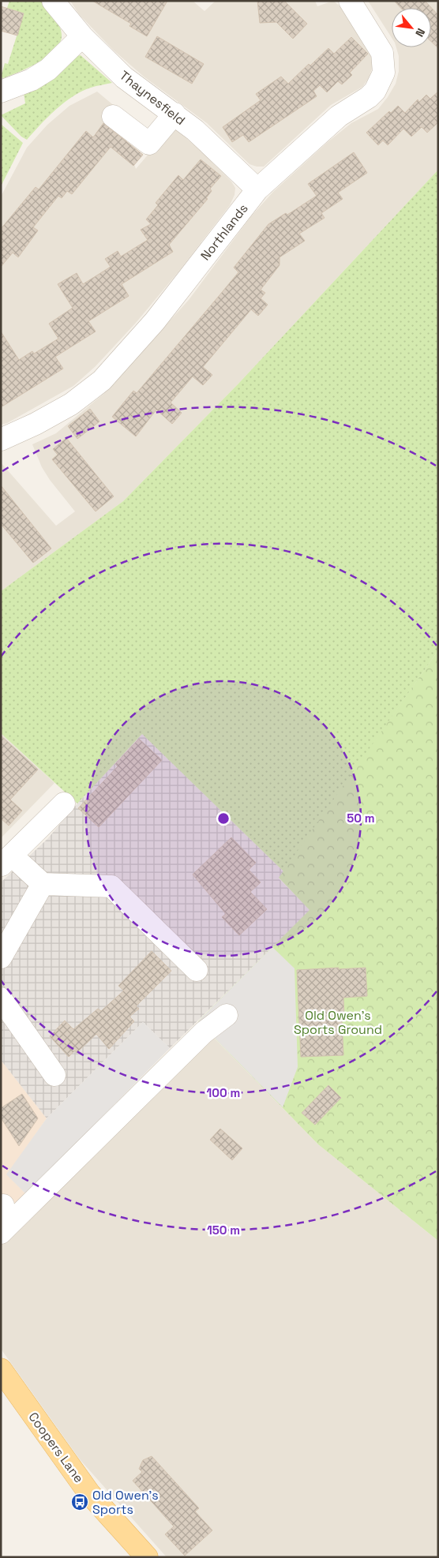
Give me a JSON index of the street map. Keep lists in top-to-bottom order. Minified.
{"streets":{"main road":["Coopers Lane"],"street":["Thaynesfield","Northlands"]},"crossings":[["Thaynesfield","Northlands"]],"parks":["Old Owen's Sports Ground"],"places":{"bus stop":["Old Owen's Sports"]},"north":"bottom right","rings":["50 m","100 m","150 m"]}
